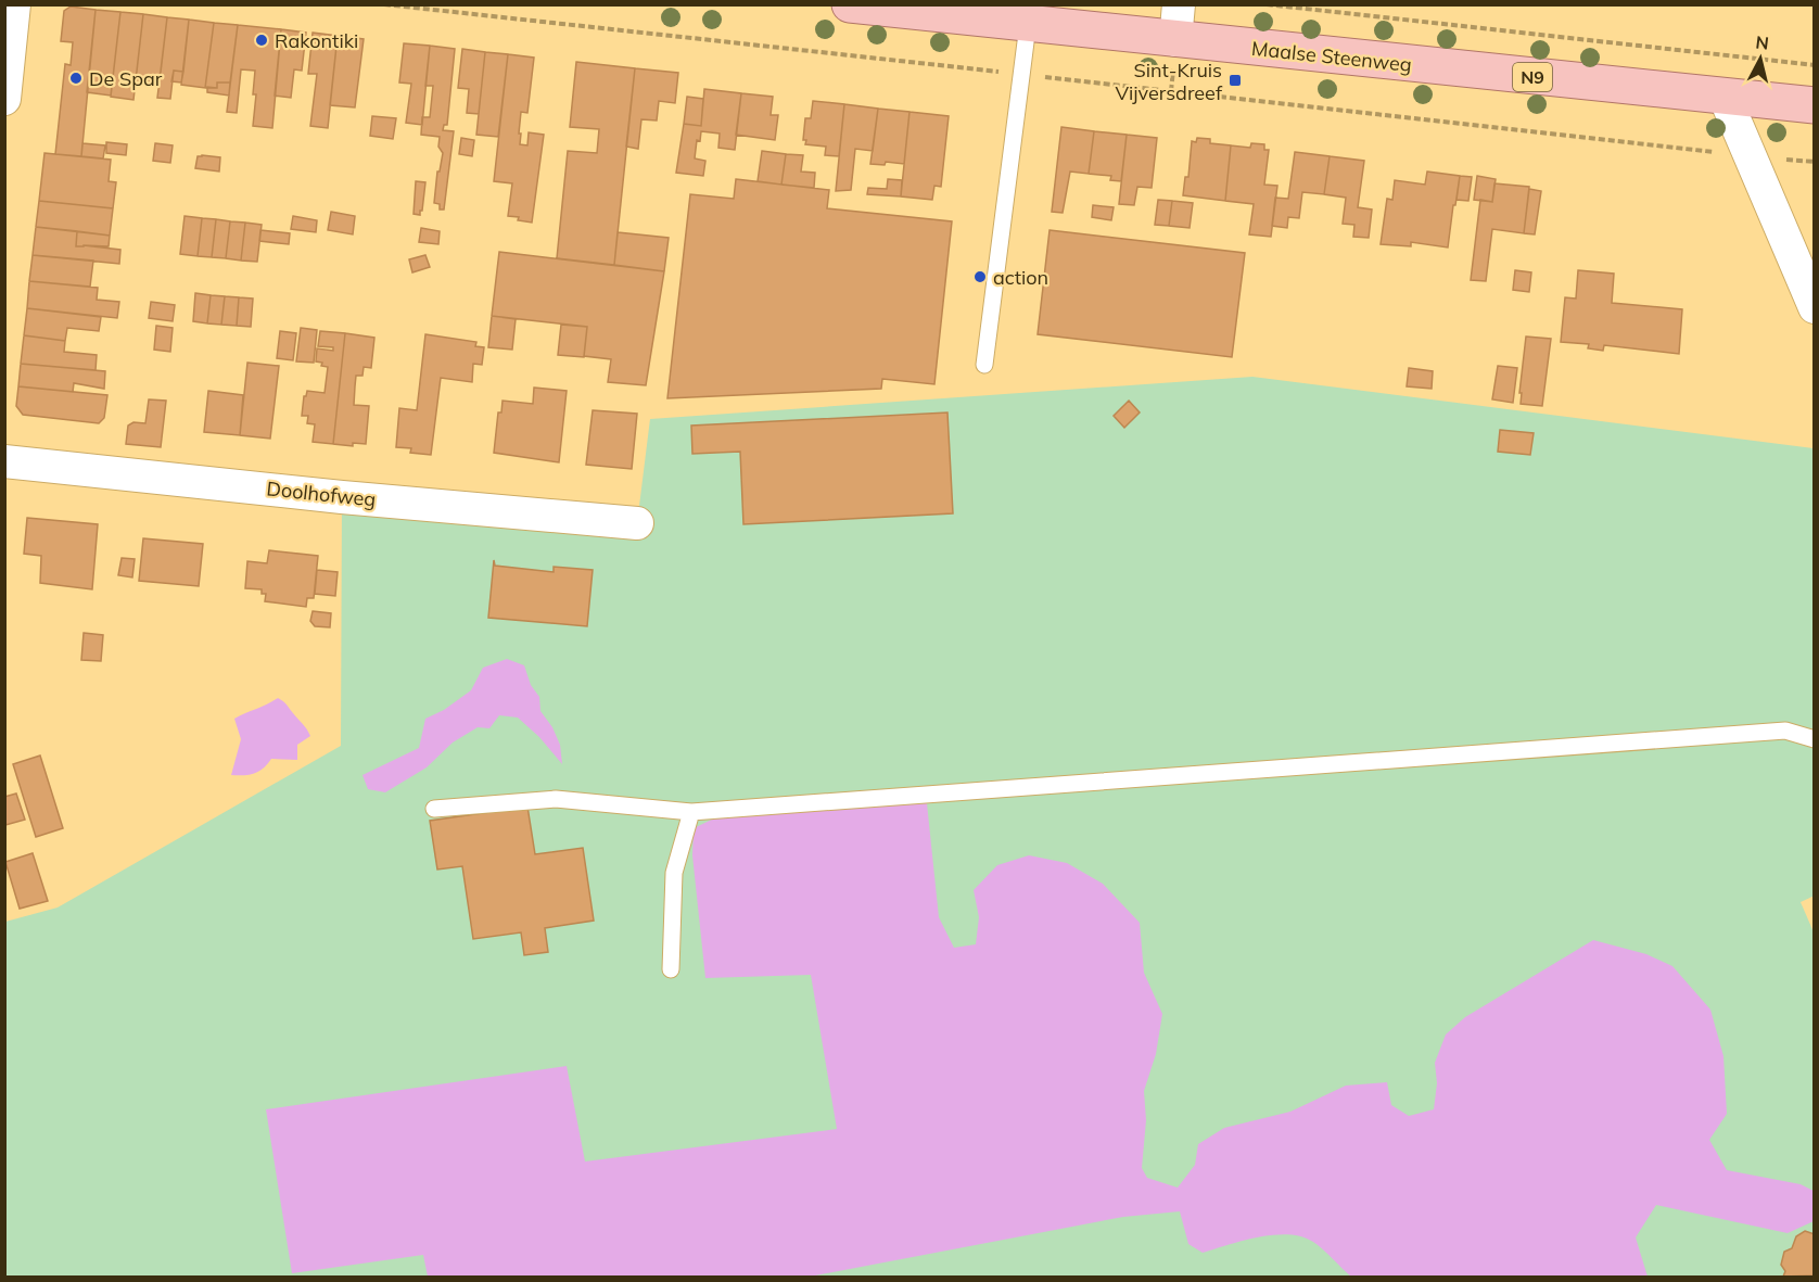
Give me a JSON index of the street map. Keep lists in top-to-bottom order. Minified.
{"streets":{"main road":["Maalse Steenweg","N9"],"street":["Doolhofweg"]},"places":{"other":["Rakontiki","De Spar","action"],"transit":["Sint-Kruis Vijversdreef"]},"north":"top"}
